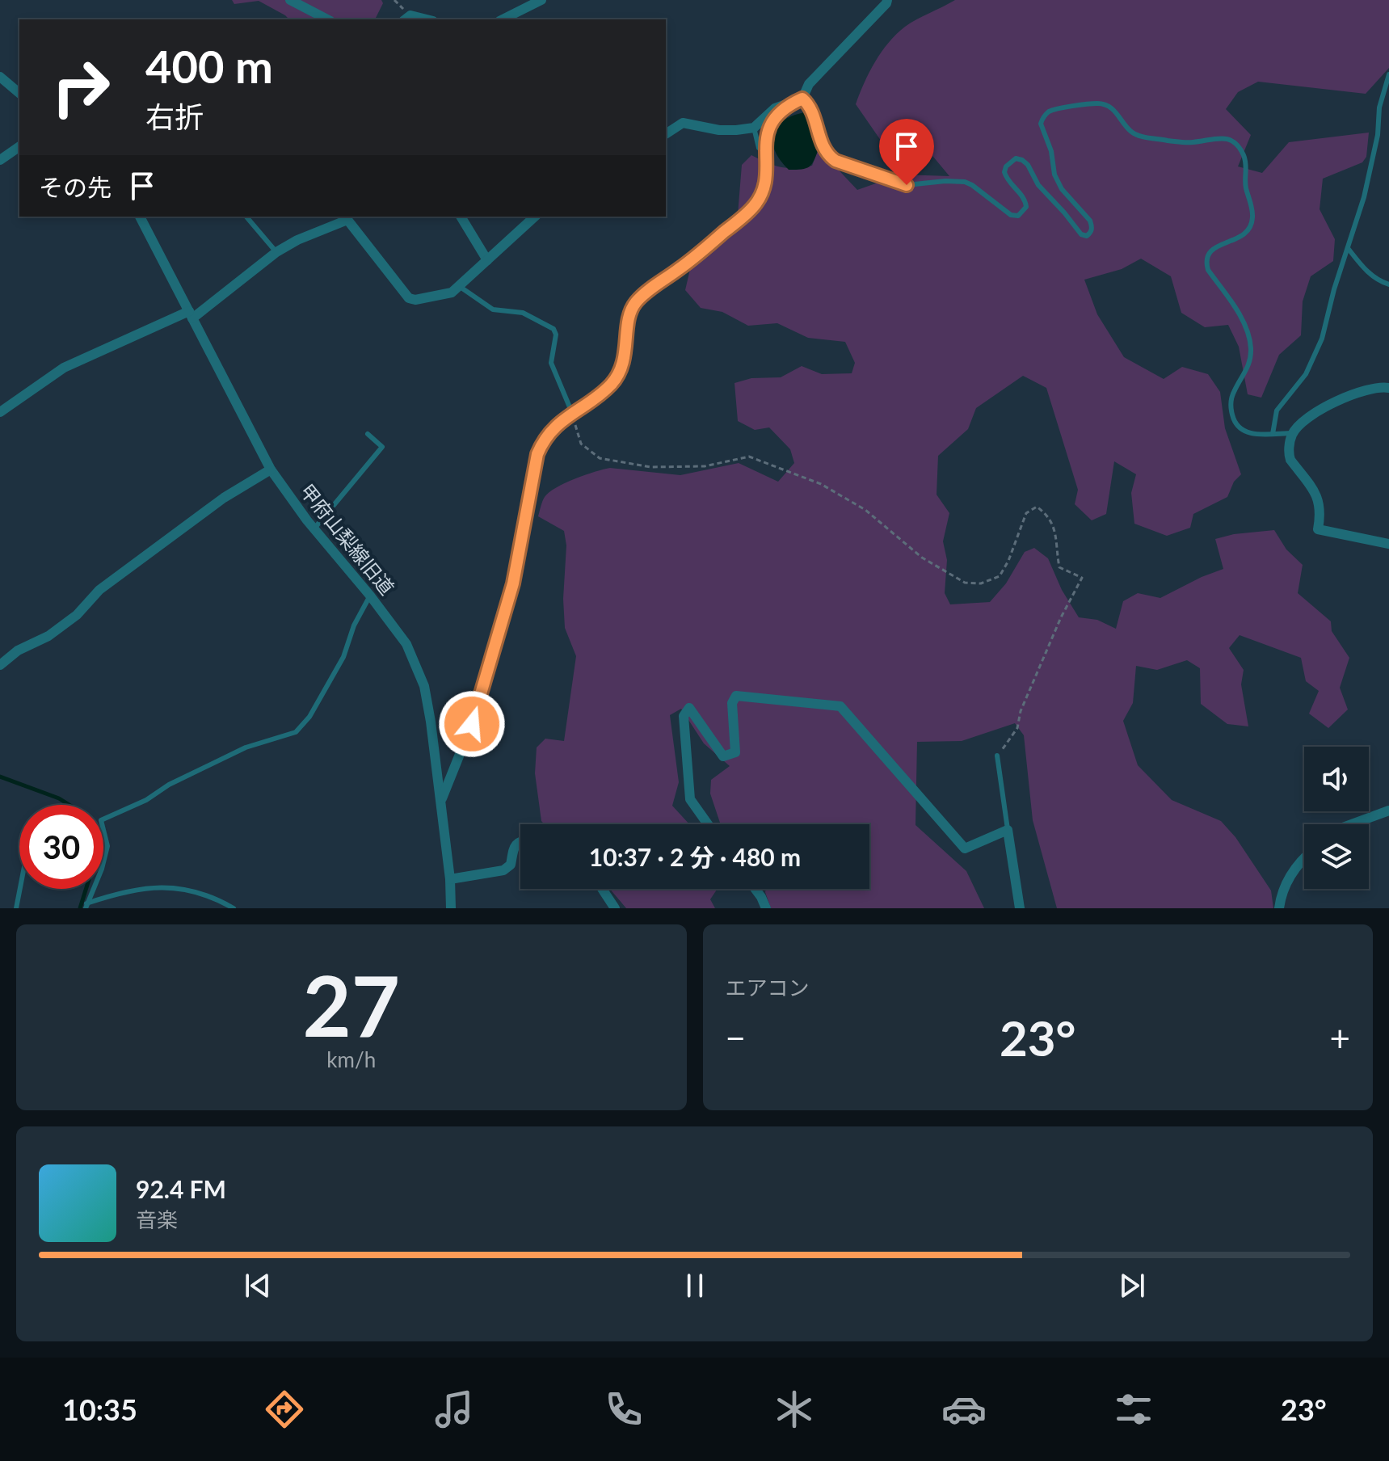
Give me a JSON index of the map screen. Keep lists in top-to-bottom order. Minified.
{"streets":{"street":["甲府山梨線旧道"]},"page":{"turn":["400 m","右折"],"then":"その先","limit":"30","trip":"10:37 · 2 分 · 480 m","tile":[["27","km/h"],"エアコン"],"heat":["−","23°","+"],"song":["92.4 FM","音楽"],"tabs":["10:35","23°"]}}
